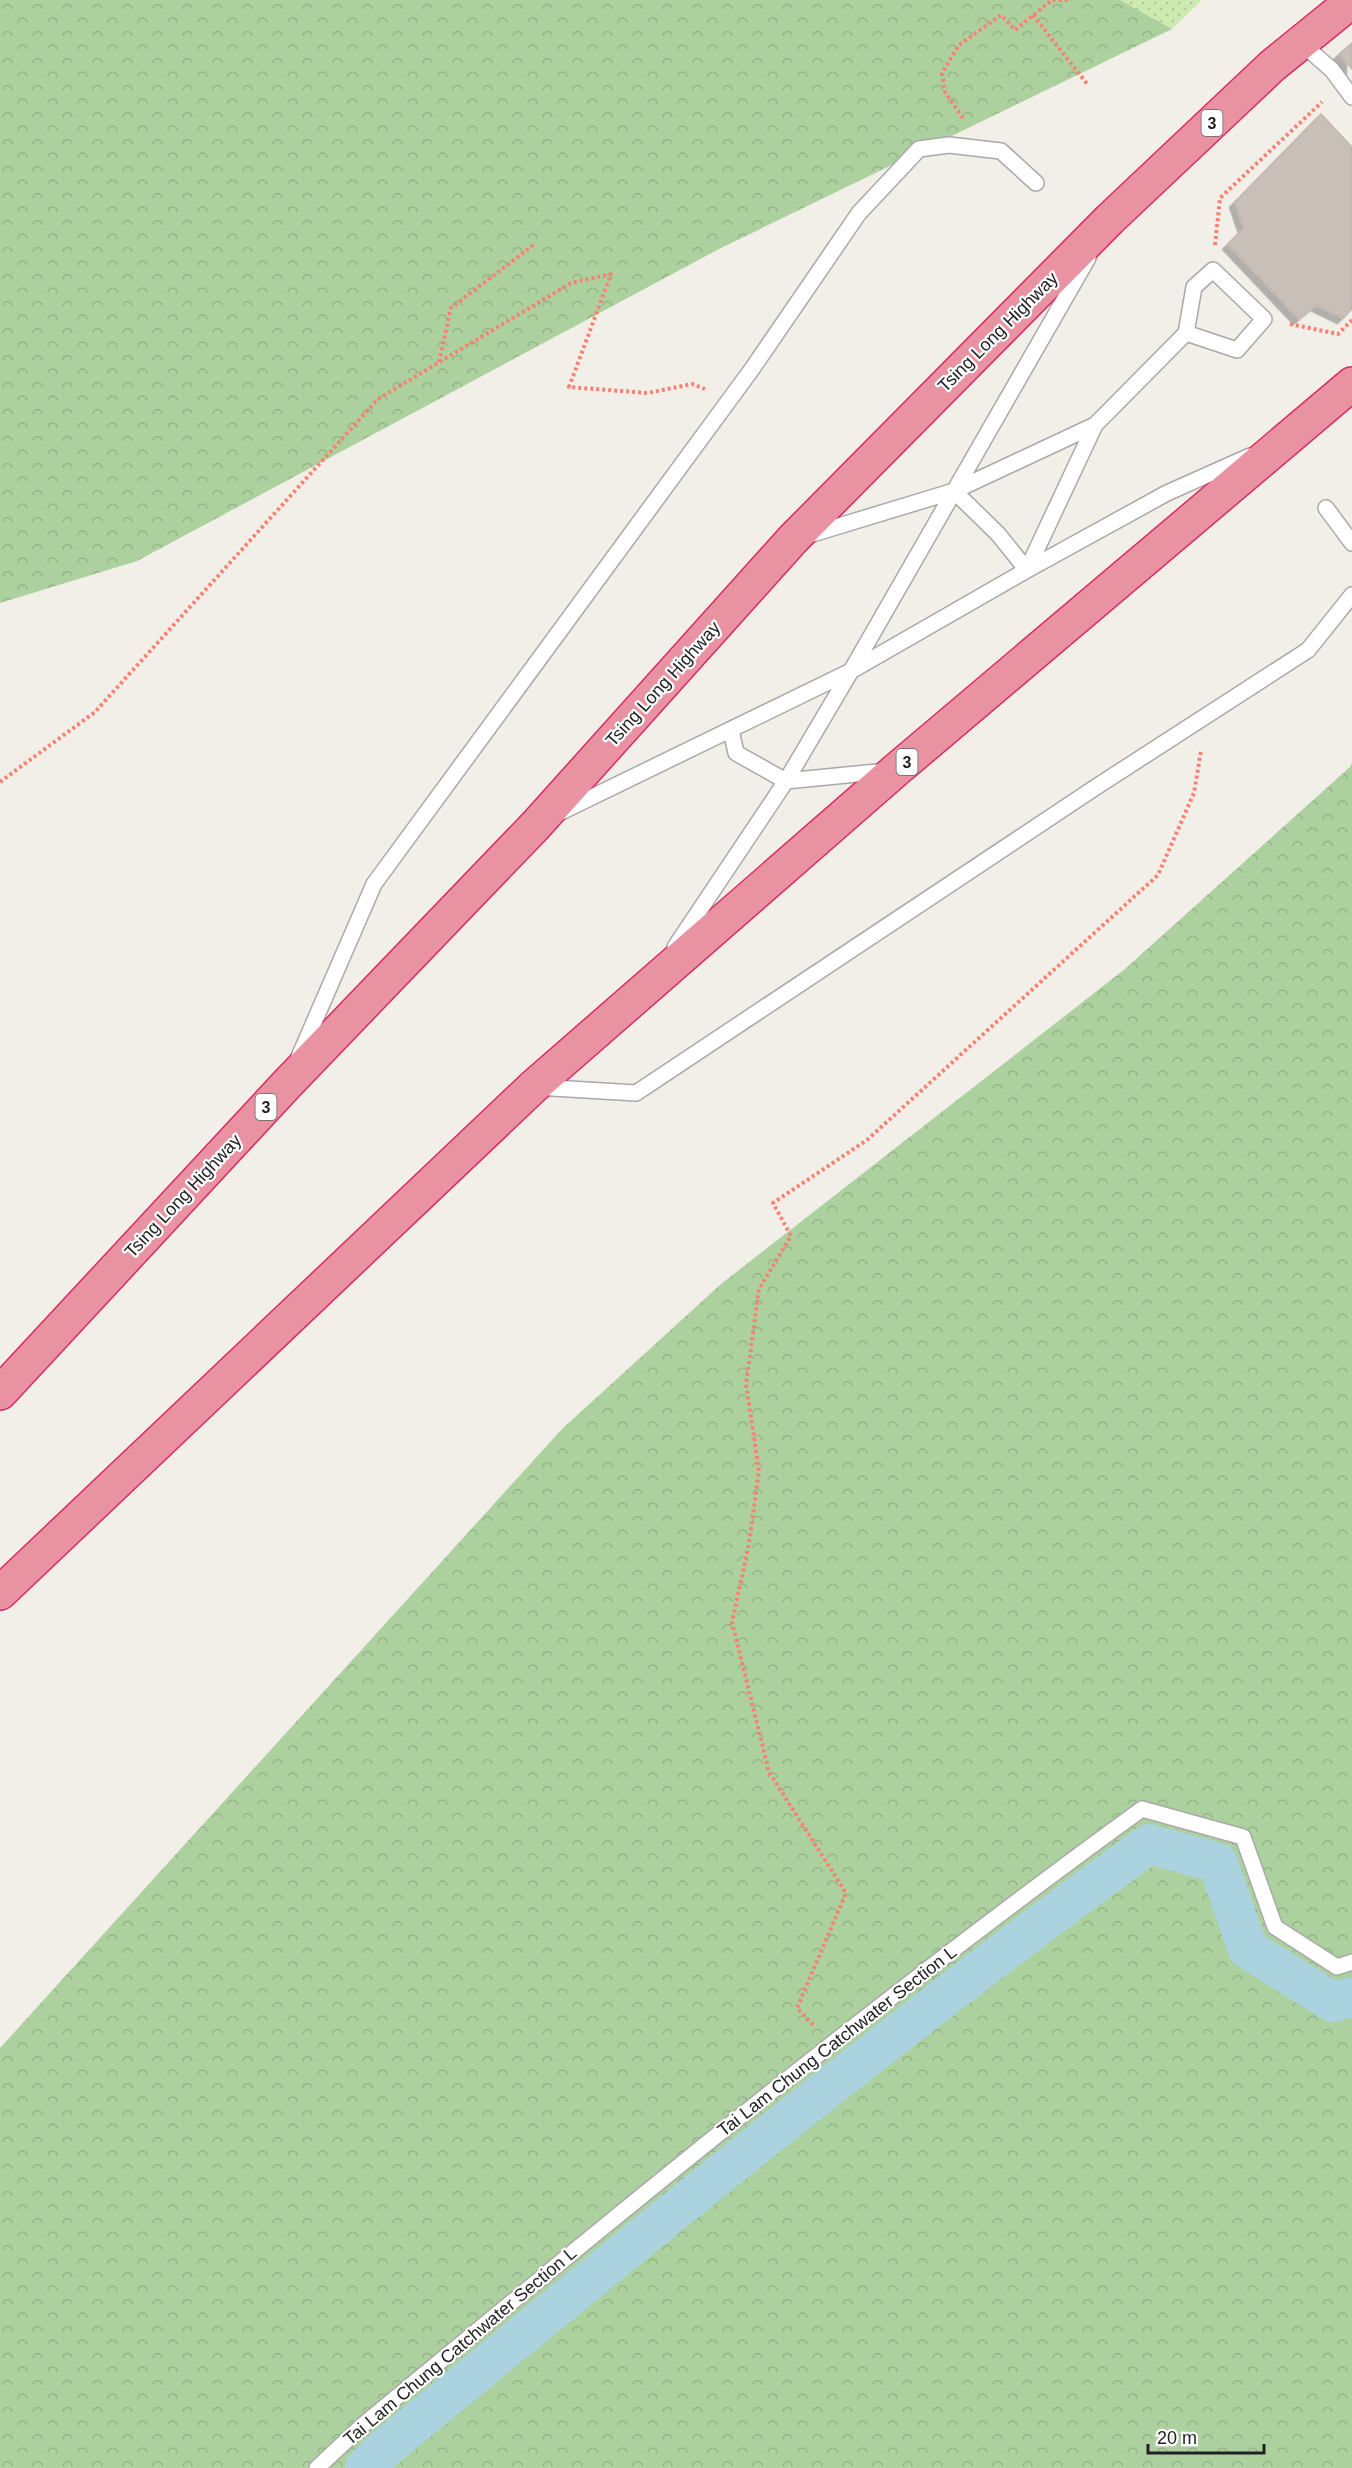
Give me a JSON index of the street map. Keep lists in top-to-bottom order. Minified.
{"streets":{"highway":["3","Tsing Long Highway"],"lane":["Tai Lam Chung Catchwater Section L"]},"scale_bar":"20 m"}
